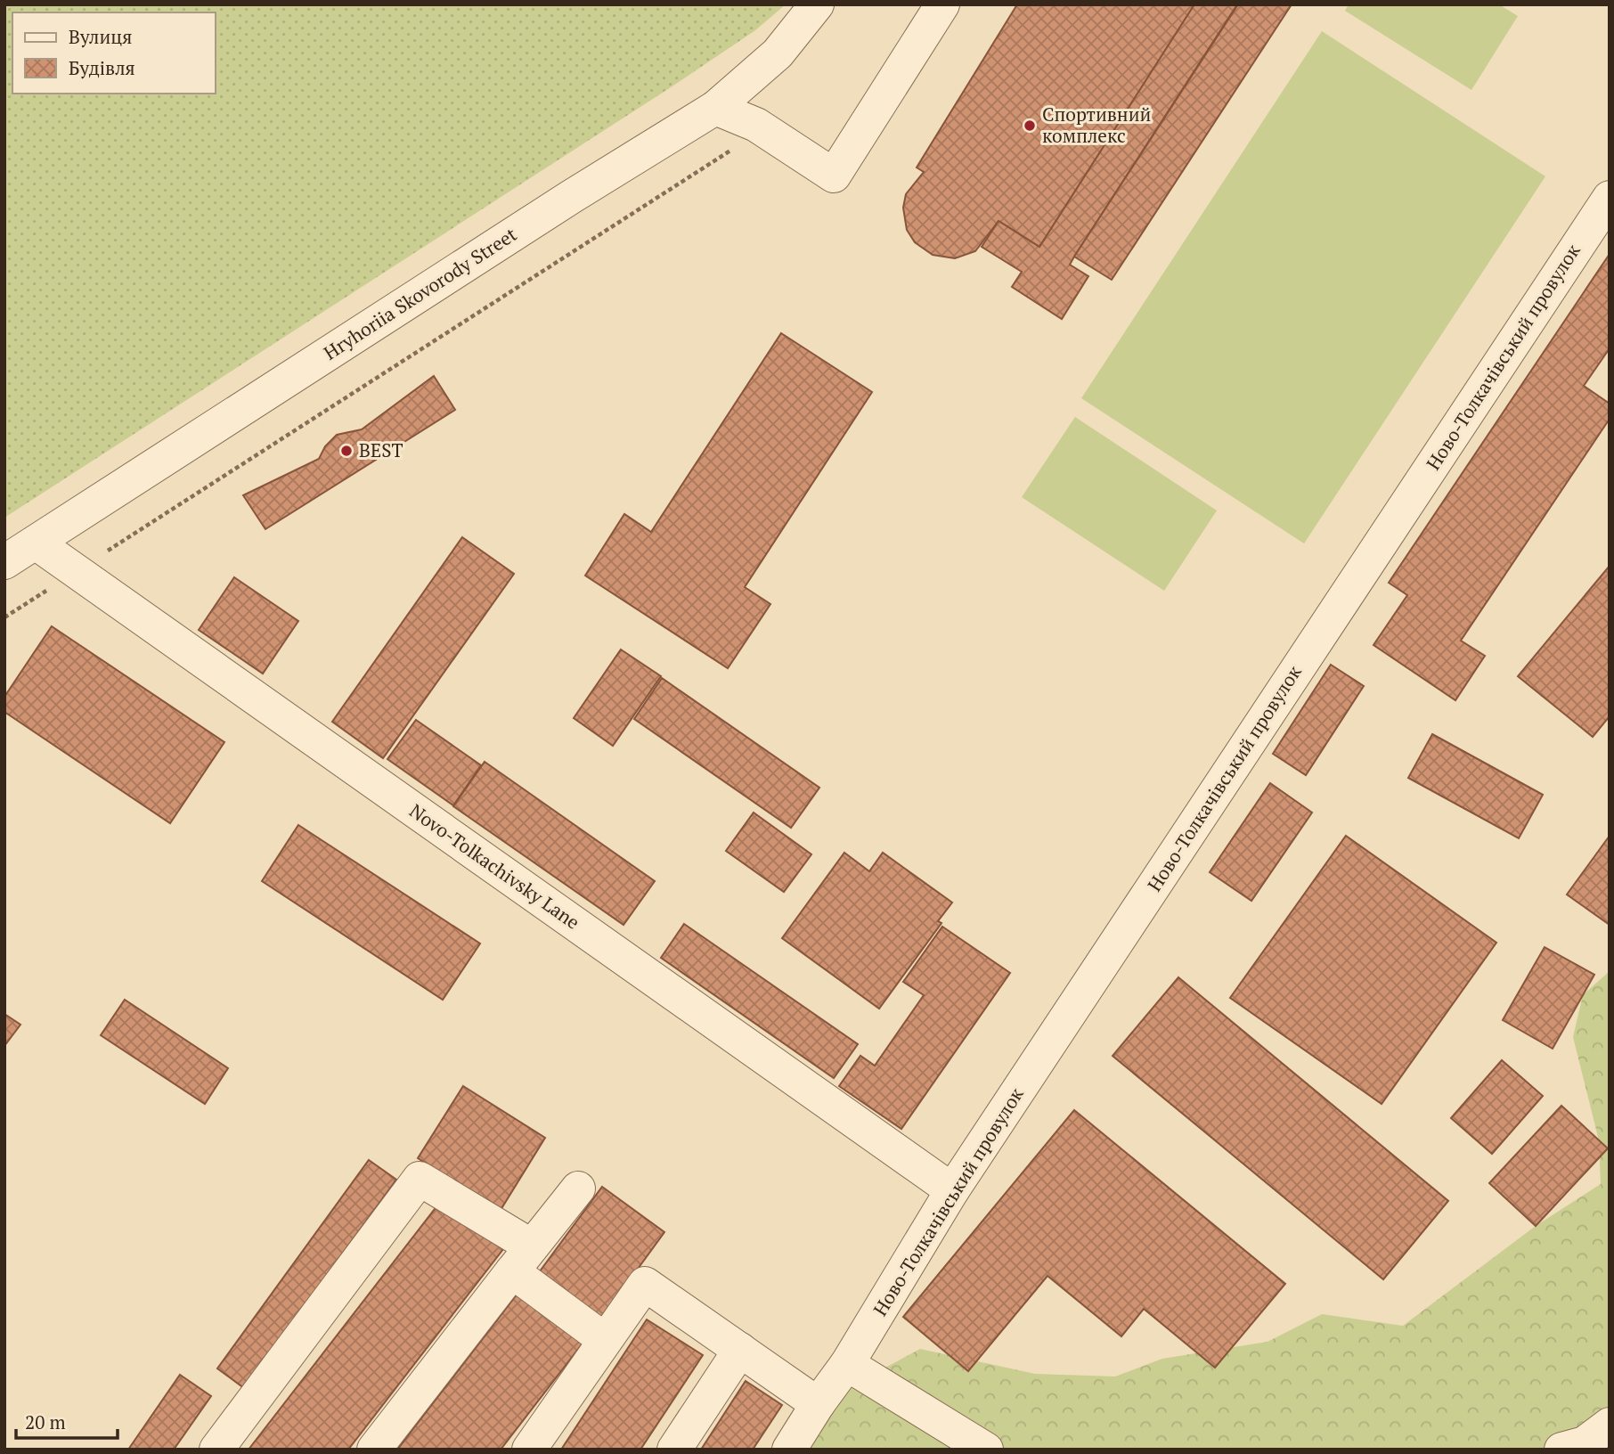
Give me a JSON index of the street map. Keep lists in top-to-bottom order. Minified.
{"streets":{"street":["Hryhoriia Skovorody Street","Ново-Толкачівський провулок","Novo-Tolkachivsky Lane"]},"crossings":[["Hryhoriia Skovorody Street","Novo-Tolkachivsky Lane"],["Ново-Толкачівський провулок","Novo-Tolkachivsky Lane"]],"places":["Спортивний комплекс","BEST"],"legend":["Вулиця","Будівля"],"scale_bar":"20 m"}
